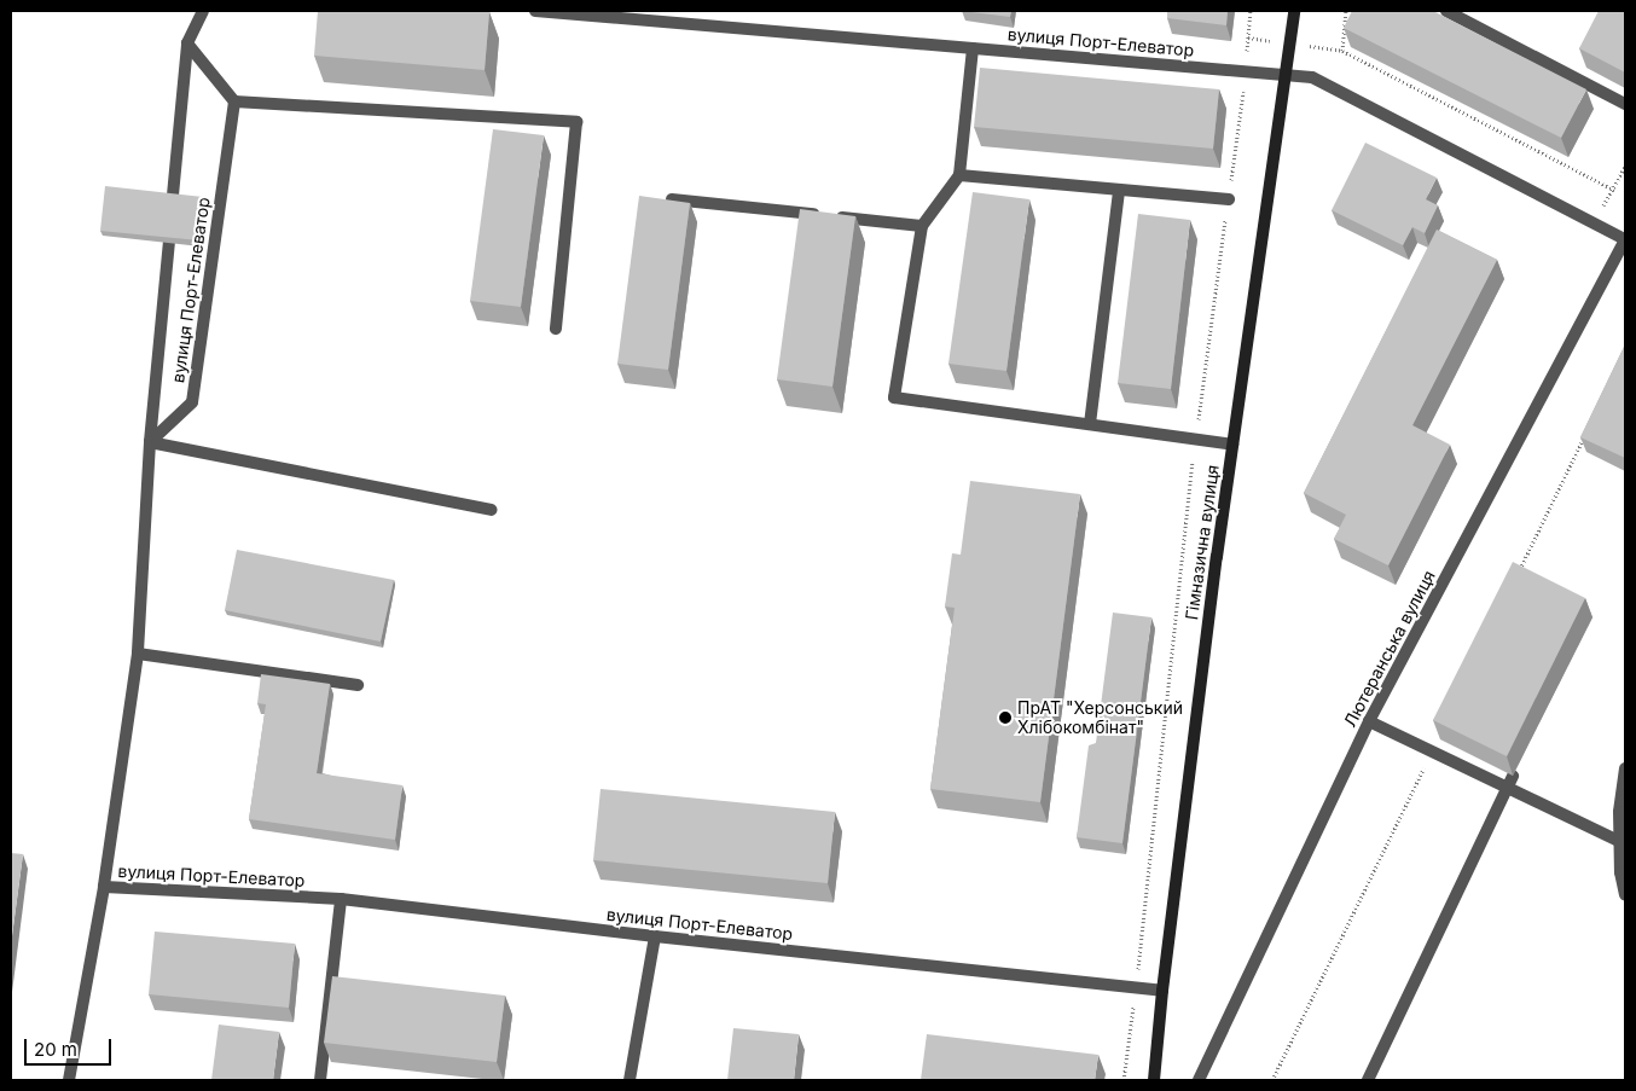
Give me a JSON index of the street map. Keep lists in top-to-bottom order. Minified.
{"streets":{"street":["вулиця Порт-Елеватор","Гімназична вулиця","Лютеранська вулиця"]},"crossings":[["вулиця Порт-Елеватор","Гімназична вулиця"],["вулиця Порт-Елеватор","Лютеранська вулиця"]],"places":["ПрАТ \"Херсонський Хлібокомбінат\""],"scale_bar":"20 m"}
